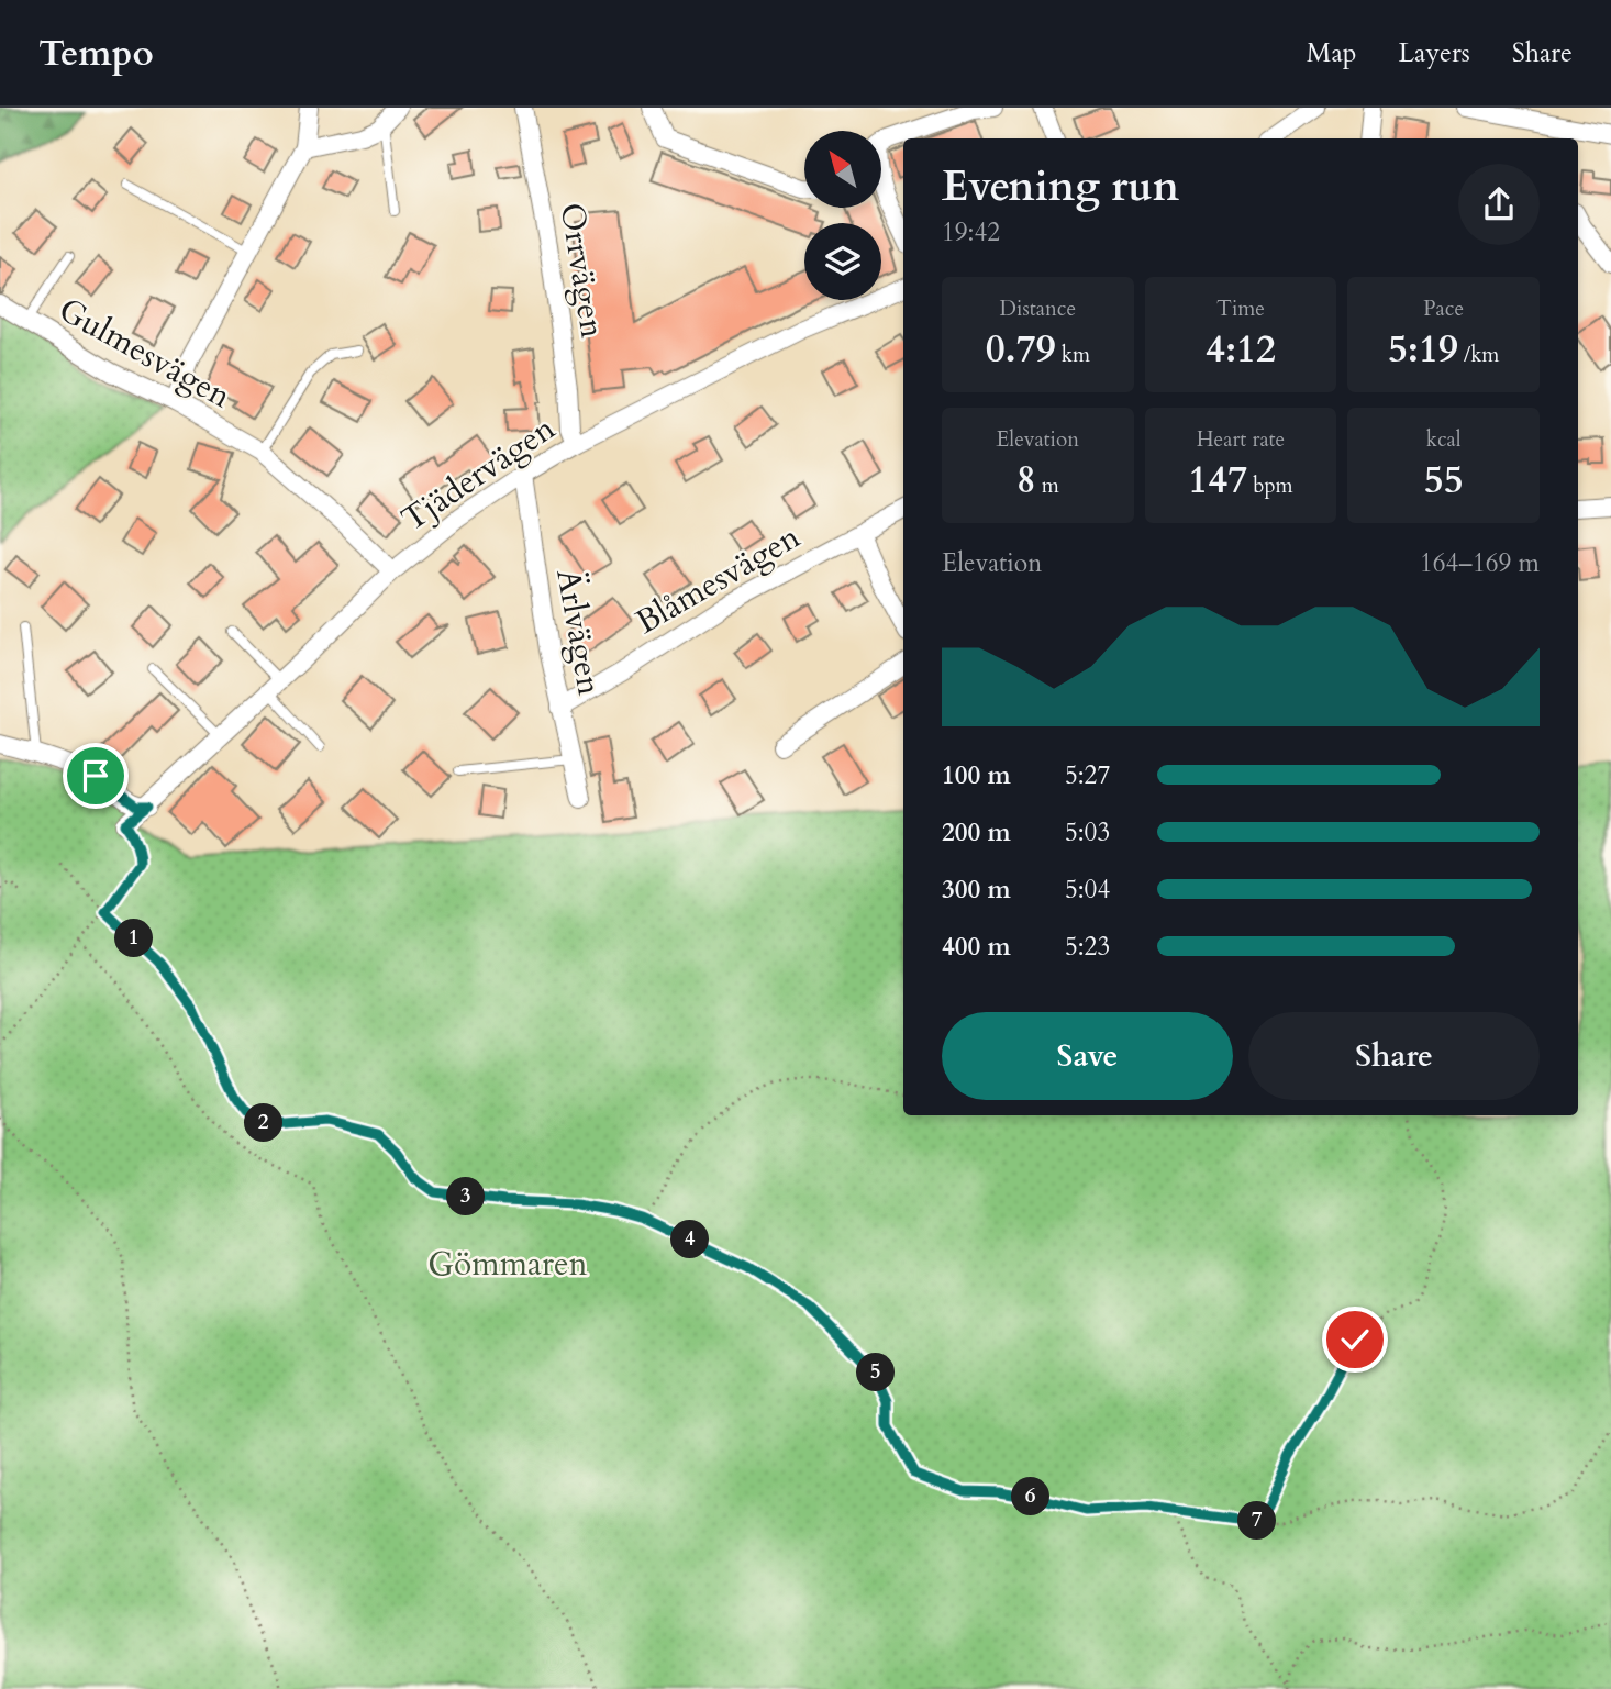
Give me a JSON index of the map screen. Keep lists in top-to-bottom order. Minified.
{"streets":{"street":["Orrvägen","Gulmesvägen","Tjädervägen","Blåmesvägen","Ärlvägen"]},"crossings":[["Orrvägen","Tjädervägen"],["Gulmesvägen","Tjädervägen"],["Tjädervägen","Ärlvägen"],["Blåmesvägen","Ärlvägen"]],"parks":["Gömmaren"],"north":"top left","page":{"header":"Tempo","nav":["Map","Layers","Share"],"heading":["Evening run","19:42"],"stats":[["Distance","0.79 km"],["Time","4:12"],["Pace","5:19 /km"],["Elevation","8 m"],["Heart rate","147 bpm"],["kcal","55"]],"chart":["Elevation","164–169 m"],"list":[{"name":"100 m","note":"5:27"},{"name":"200 m","note":"5:03"},{"name":"300 m","note":"5:04"},{"name":"400 m","note":"5:23"}],"pins":["1","2","3","4","5","6","7"],"buttons":["Save","Share"]}}
